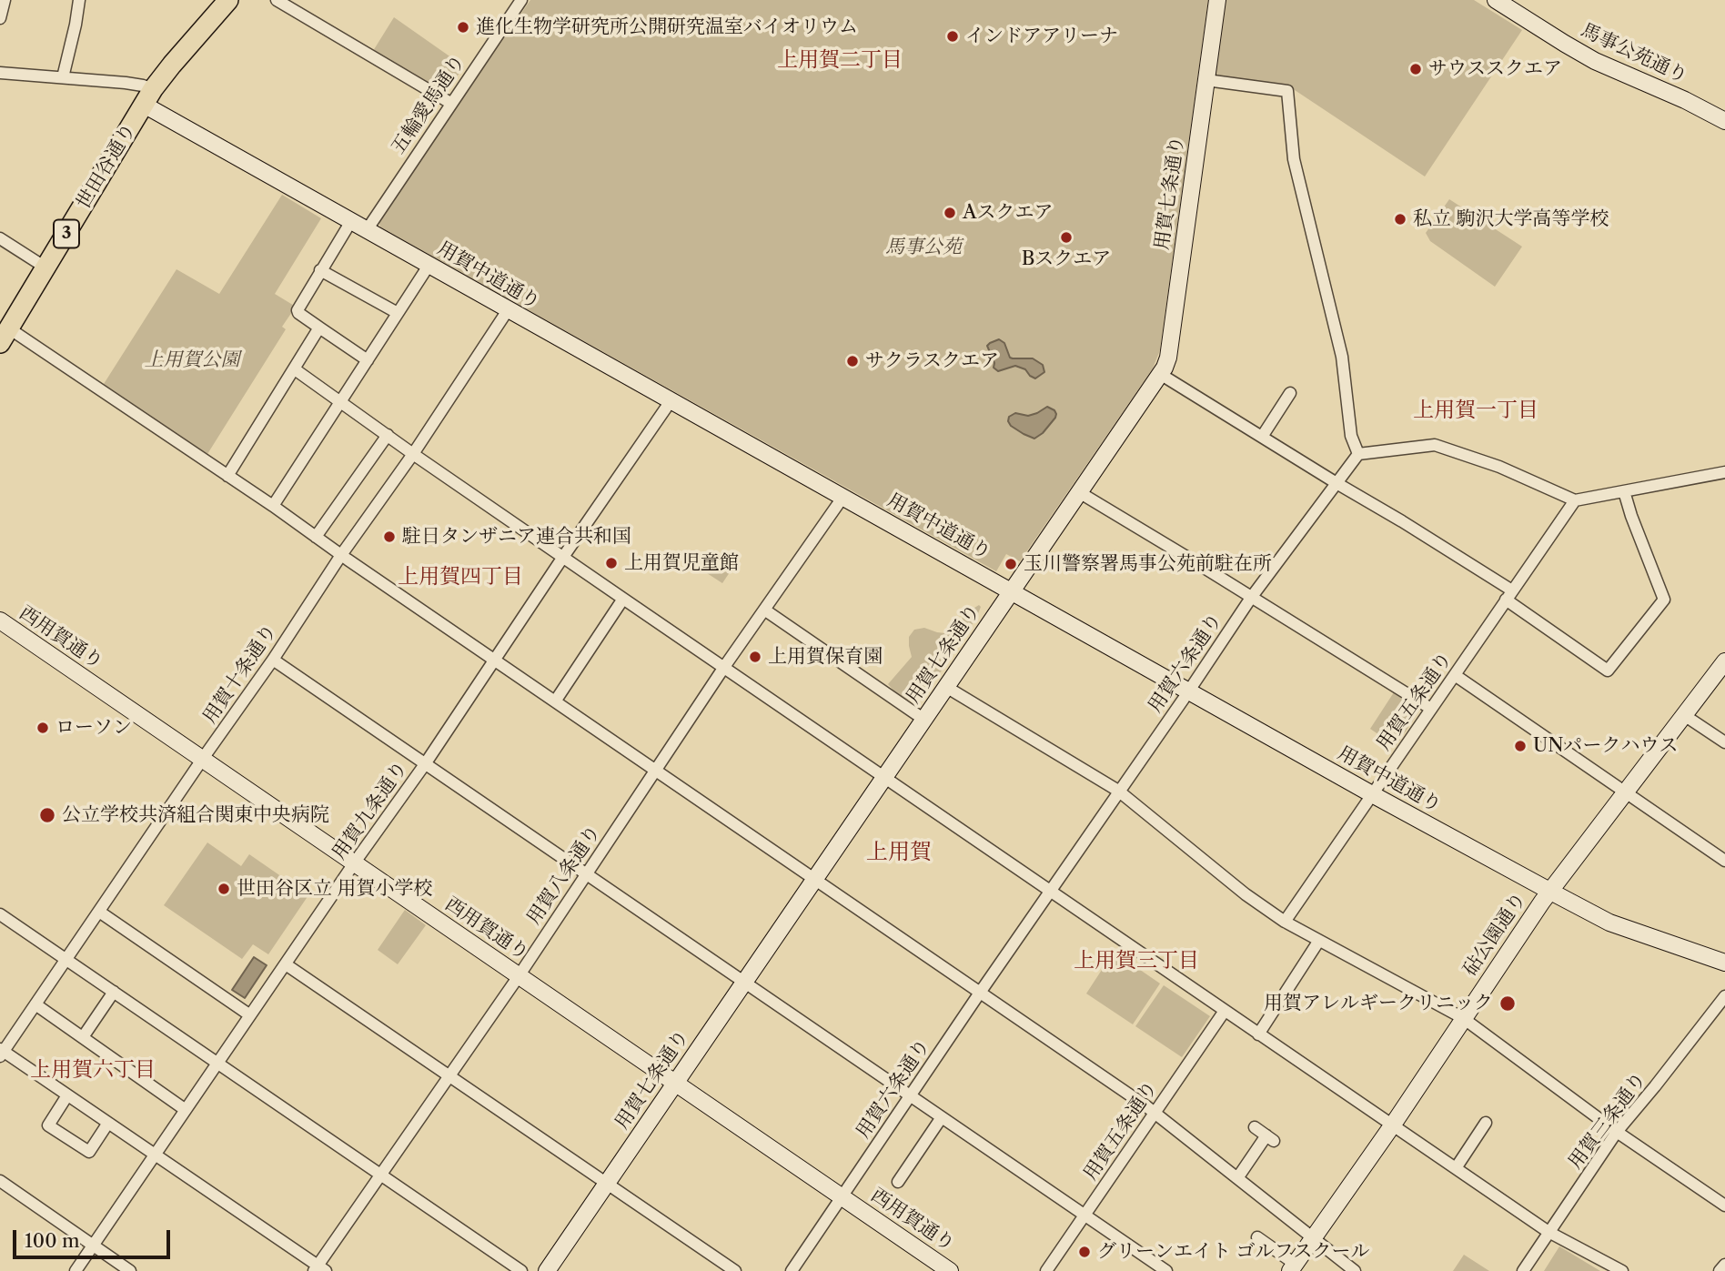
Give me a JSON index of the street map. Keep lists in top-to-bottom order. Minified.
{"streets":{"main road":["世田谷通り","3"],"street":["馬事公苑通り","五輪愛馬通り","用賀七条通り","用賀中道通り","西用賀通り","用賀六条通り","用賀十条通り","用賀五条通り","用賀九条通り","用賀八条通り","砧公園通り","用賀三条通り"]},"crossings":[["五輪愛馬通り","用賀中道通り"],["世田谷通り","用賀中道通り"],["用賀七条通り","用賀中道通り"],["用賀七条通り","西用賀通り"],["用賀中道通り","用賀六条通り"],["用賀中道通り","用賀十条通り"],["用賀中道通り","用賀五条通り"],["用賀中道通り","用賀九条通り"],["用賀中道通り","用賀八条通り"],["用賀中道通り","砧公園通り"],["西用賀通り","用賀六条通り"],["西用賀通り","用賀十条通り"],["西用賀通り","用賀九条通り"],["西用賀通り","用賀八条通り"]],"districts":["上用賀二丁目","上用賀一丁目","上用賀四丁目","上用賀","上用賀三丁目","上用賀六丁目"],"parks":["馬事公苑","上用賀公園"],"places":["進化生物学研究所公開研究温室バイオリウム","インドアアリーナ","サウススクエア","Aスクエア","私立 駒沢大学高等学校","Bスクエア","サクラスクエア","駐日タンザニア連合共和国","上用賀児童館","玉川警察署馬事公苑前駐在所","上用賀保育園","ローソン","UNパークハウス","公立学校共済組合関東中央病院","世田谷区立 用賀小学校","用賀アレルギークリニック","グリーンエイト ゴルフスクール"],"scale_bar":"100 m"}
